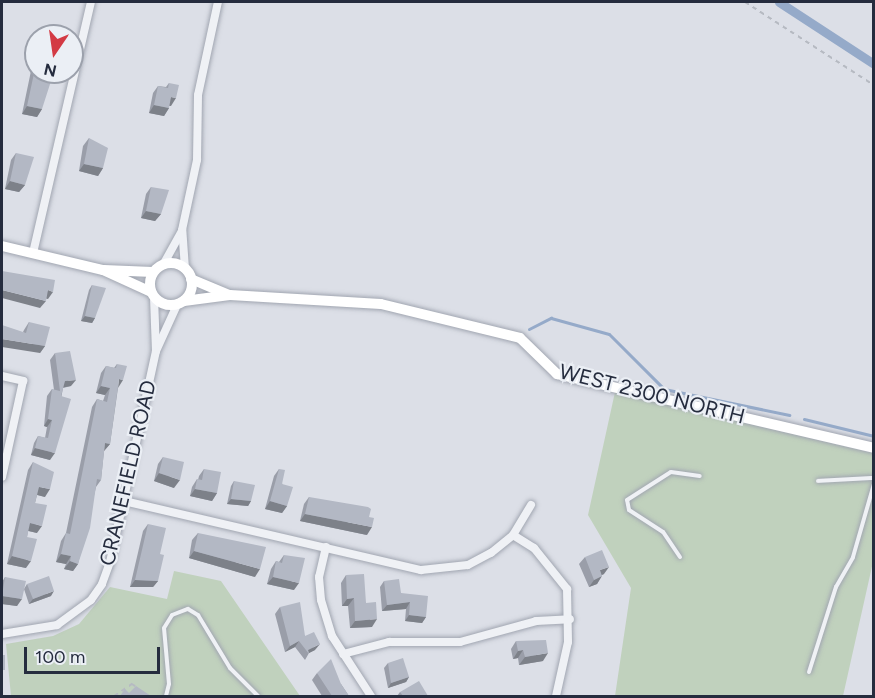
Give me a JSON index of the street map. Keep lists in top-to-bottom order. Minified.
{"streets":{"street":["WEST 2300 NORTH","CRANEFIELD ROAD"]},"scale_bar":"100 m","north":"bottom"}
